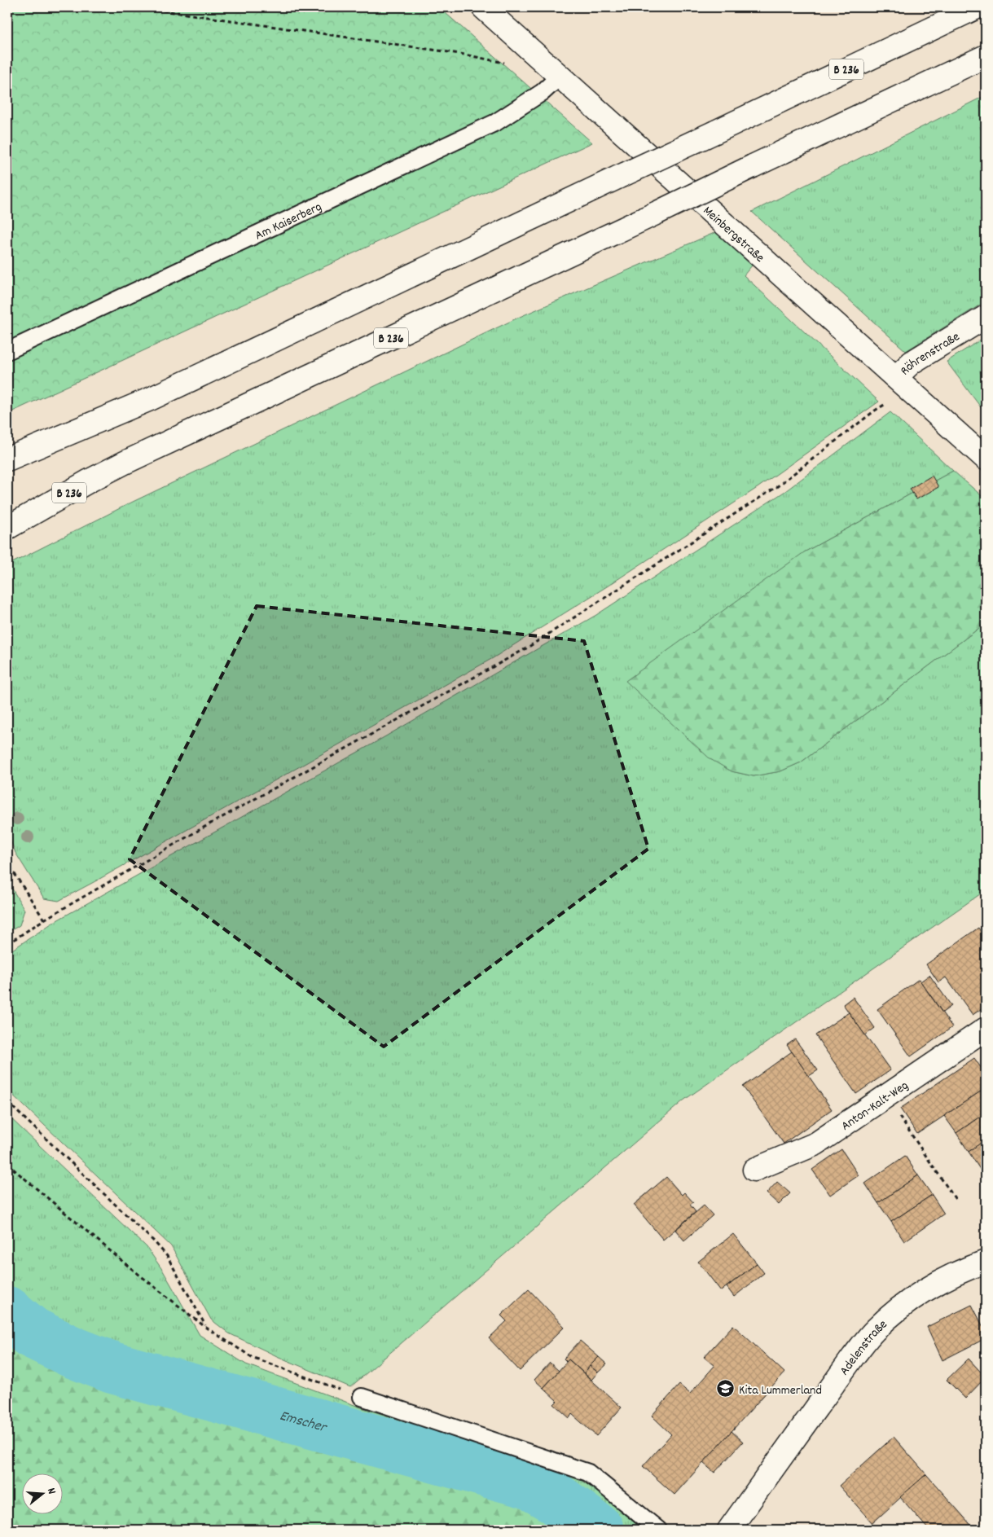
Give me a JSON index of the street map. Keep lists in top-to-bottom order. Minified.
{"streets":{"main road":["B 236","Meinbergstraße","Röhrenstraße","Anton-Kalt-Weg","Adelenstraße"],"lane":["Am Kaiserberg"]},"crossings":[["Am Kaiserberg","Meinbergstraße"],["Meinbergstraße","Röhrenstraße"]],"water":["Emscher"],"places":{"school or university":["Kita Lummerland"]},"north":"right"}
